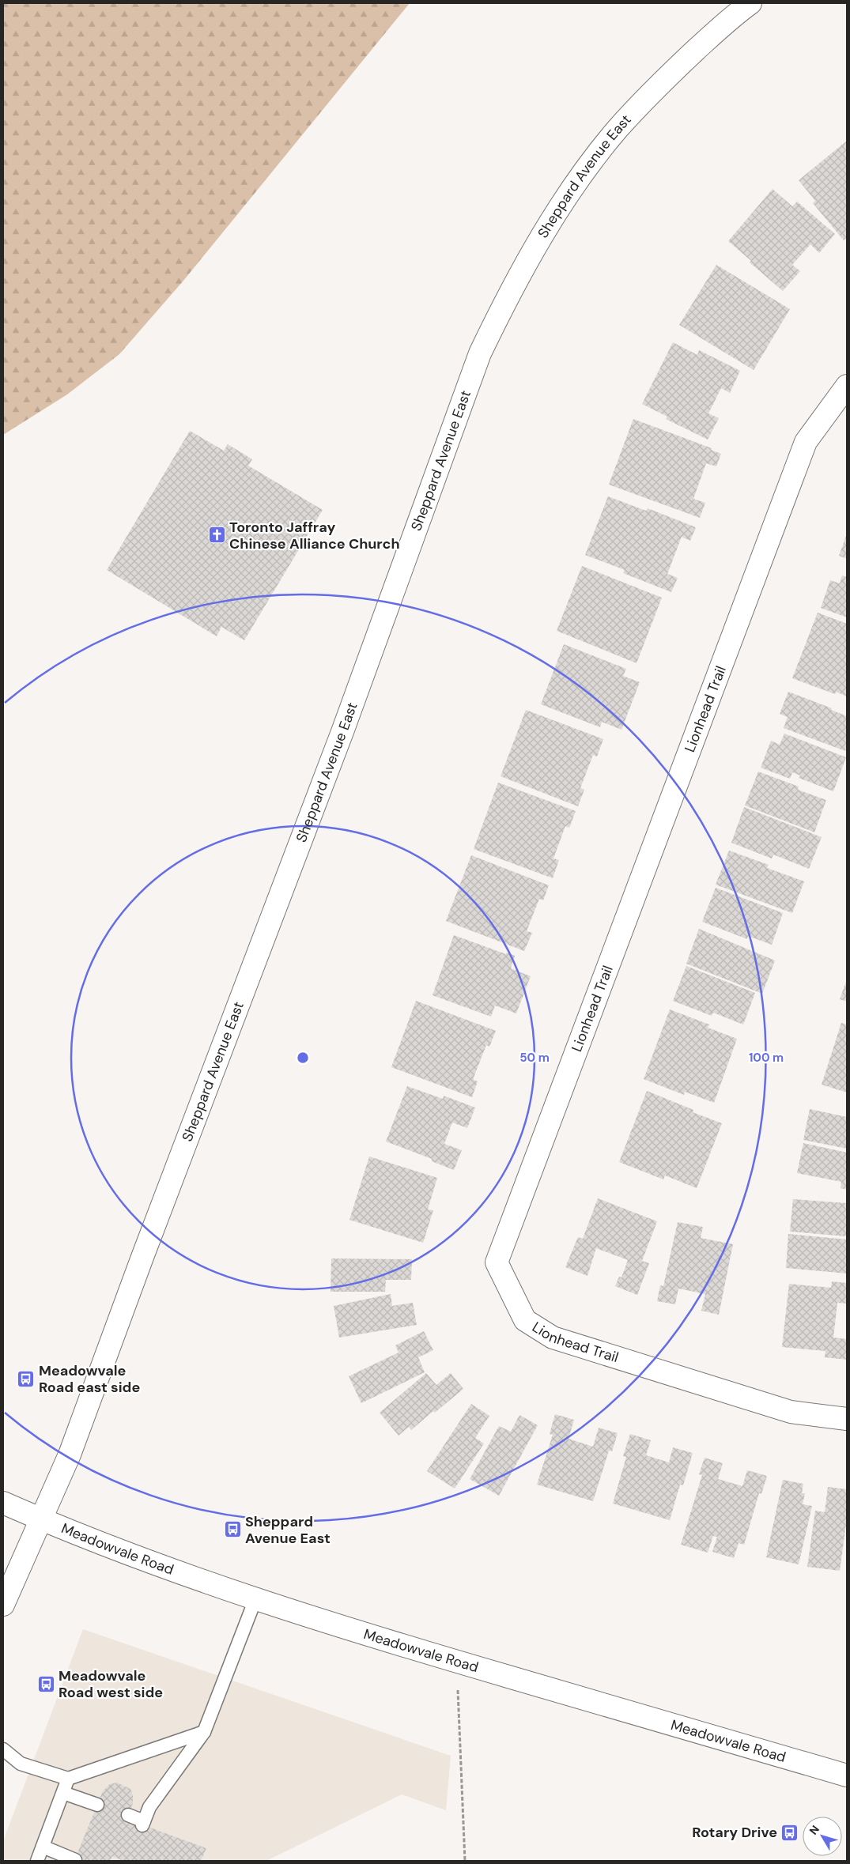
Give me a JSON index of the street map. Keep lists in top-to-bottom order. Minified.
{"streets":{"main road":["Sheppard Avenue East","Lionhead Trail","Meadowvale Road"]},"crossings":[["Sheppard Avenue East","Meadowvale Road"]],"places":{"church":["Toronto Jaffray Chinese Alliance Church"],"bus stop":["Meadowvale Road east side","Sheppard Avenue East","Meadowvale Road west side","Rotary Drive"]},"north":"top left","rings":["50 m","100 m"]}
